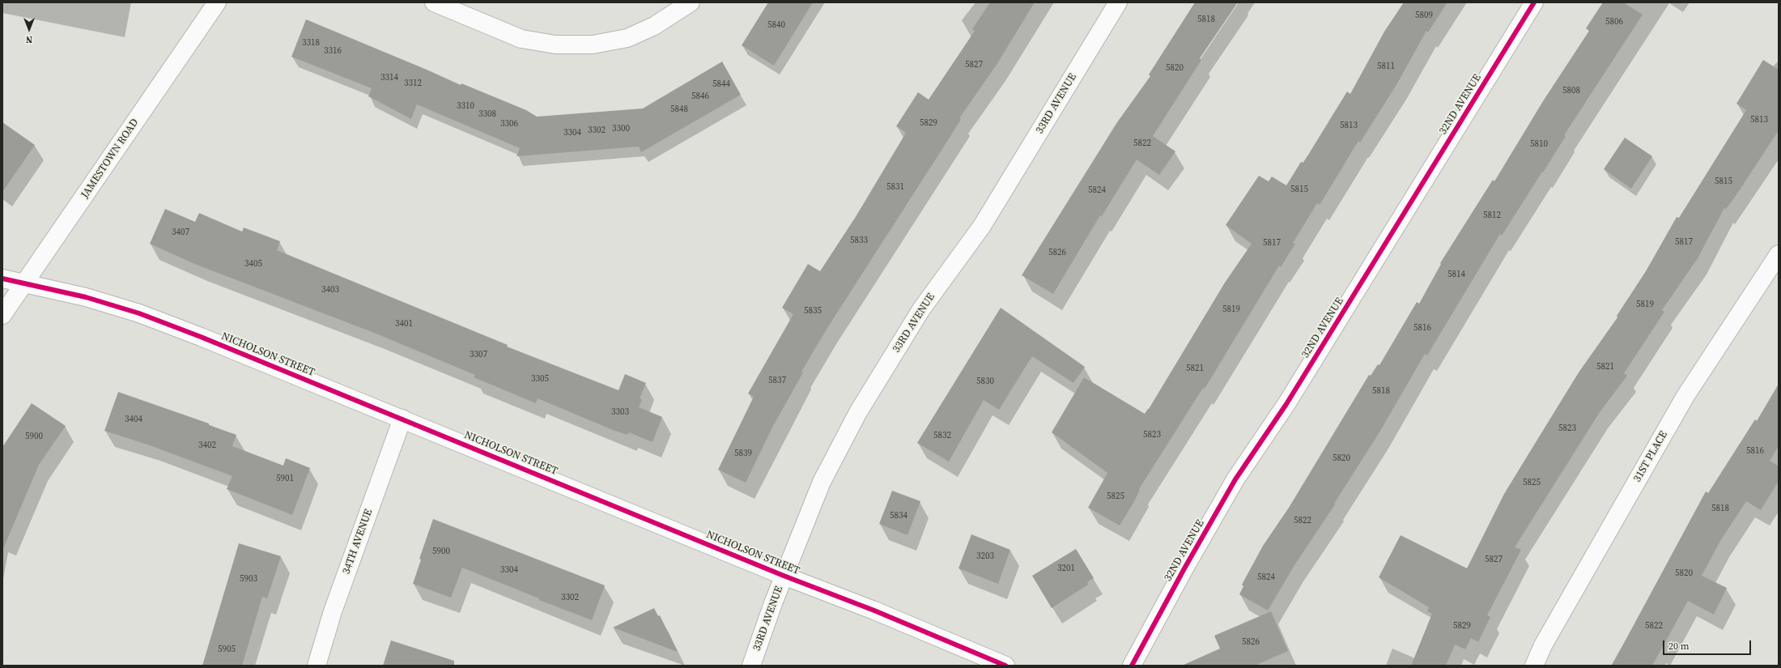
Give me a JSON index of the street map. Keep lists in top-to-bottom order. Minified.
{"streets":{"street":["33RD AVENUE","32ND AVENUE","JAMESTOWN ROAD","NICHOLSON STREET","31ST PLACE","34TH AVENUE"]},"crossings":[["33RD AVENUE","NICHOLSON STREET"],["JAMESTOWN ROAD","NICHOLSON STREET"],["NICHOLSON STREET","34TH AVENUE"]],"house_numbers":["5809","5818","5806","5840","3318","3316","5827","5811","5820","3314","3312","5844","5808","5846","3310","5848","3308","5813","5829","3306","5813","3300","3302","3304","5822","5810","5815","5831","5815","5824","5812","3407","5833","5817","5817","5826","3405","5814","3403","5819","5819","5835","3401","5816","3307","5821","5821","3305","5837","5830","5818","3303","3404","5823","5823","5832","5900","3402","5816","5839","5820","5901","5825","5825","5818","5834","5822","5900","3203","5827","3201","3304","5820","5824","5903","3302","5829","5822","5826","5905"],"scale_bar":"20 m","north":"bottom"}
